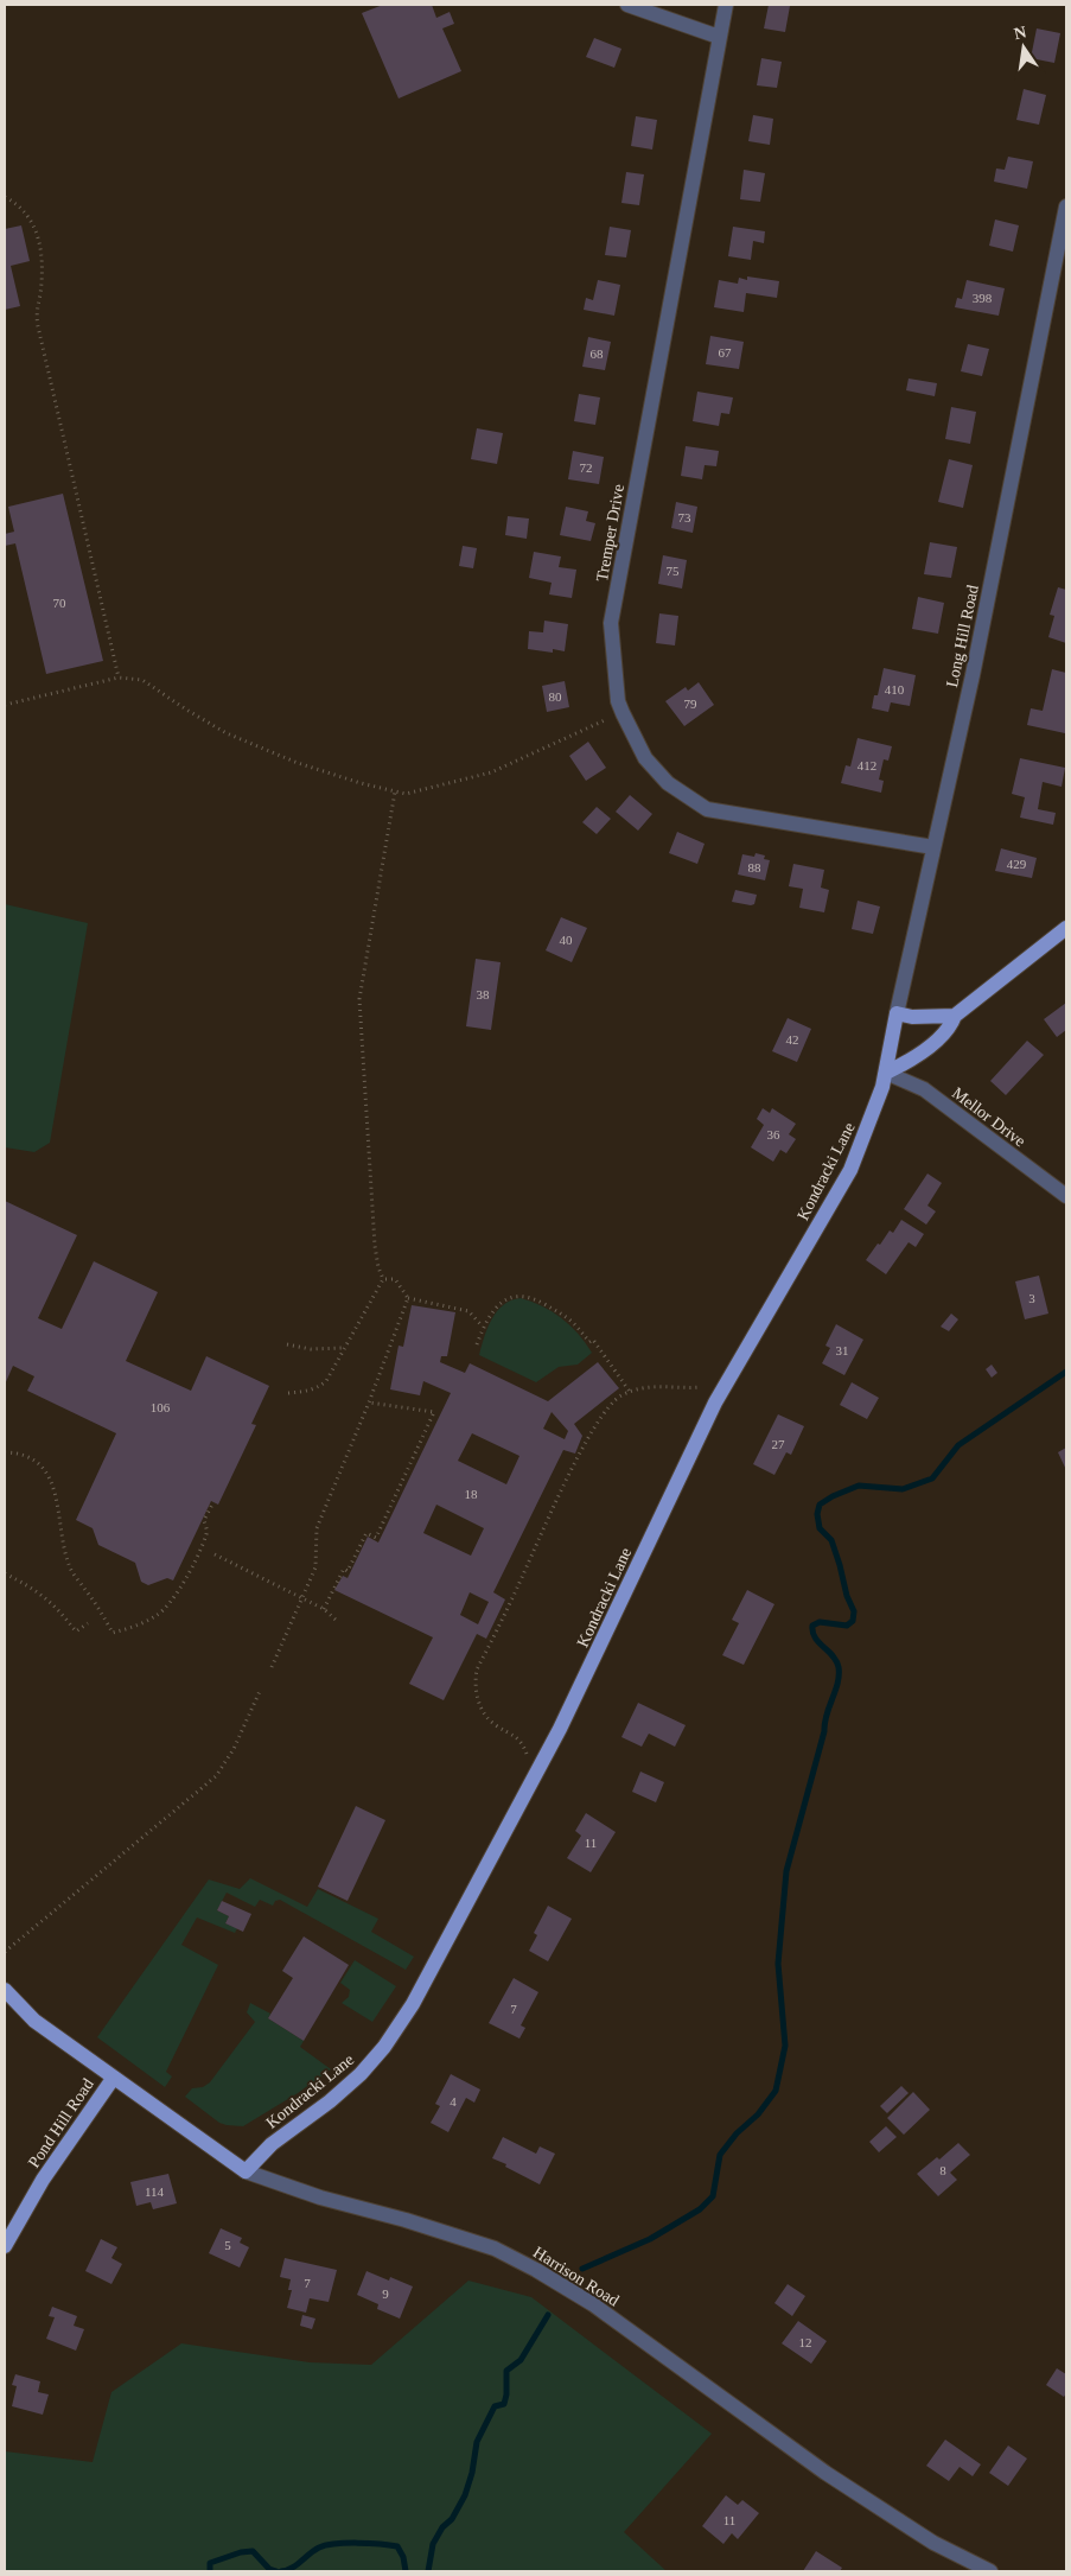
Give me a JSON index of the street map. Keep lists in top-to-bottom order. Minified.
{"streets":{"main road":["Long Hill Road","Kondracki Lane","Pond Hill Road","Harrison Road"],"street":["Tremper Drive","Mellor Drive"]},"crossings":[["Tremper Drive","Long Hill Road"],["Long Hill Road","Mellor Drive"],["Long Hill Road","Kondracki Lane"],["Mellor Drive","Kondracki Lane"],["Kondracki Lane","Harrison Road"],["Pond Hill Road","Harrison Road"]],"house_numbers":["398","67","68","72","73","75","70","410","80","79","412","429","88","40","38","42","36","3","31","106","27","18","11","7","4","8","114","5","7","9","12","11"],"north":"top"}
